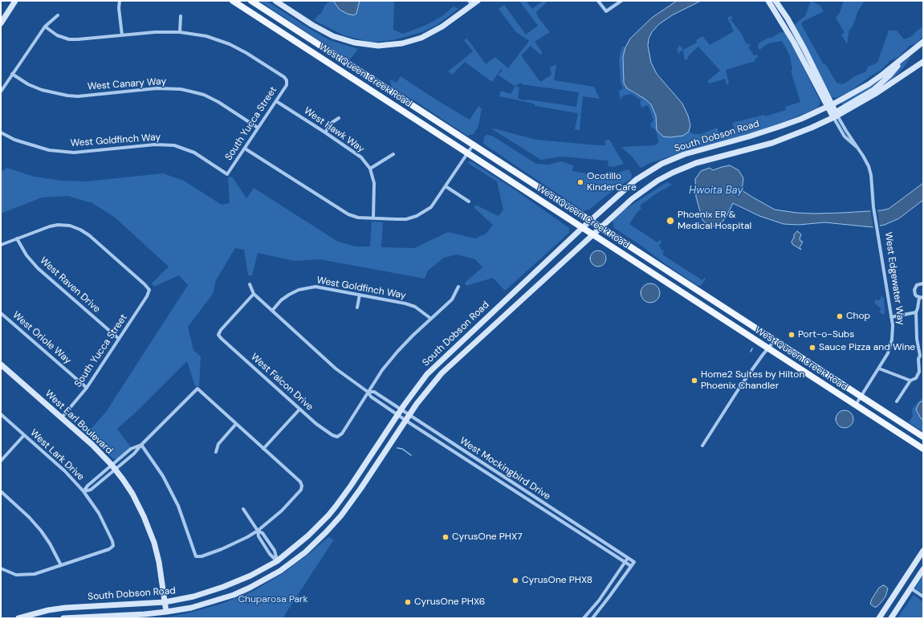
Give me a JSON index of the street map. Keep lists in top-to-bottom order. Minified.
{"streets":{"main road":["West Queen Creek Road","South Dobson Road","West Edgewater Way","West Earl Boulevard"],"street":["West Canary Way","South Yucca Street","West Hawk Way","West Goldfinch Way","West Raven Drive","West Oriole Way","West Falcon Drive","West Lark Drive","West Mockingbird Drive"]},"crossings":[["West Queen Creek Road","South Dobson Road"],["West Queen Creek Road","West Edgewater Way"],["West Canary Way","South Yucca Street"],["South Yucca Street","West Hawk Way"],["South Yucca Street","West Goldfinch Way"],["South Yucca Street","West Raven Drive"],["South Yucca Street","West Oriole Way"],["South Yucca Street","West Earl Boulevard"],["South Dobson Road","West Edgewater Way"],["South Dobson Road","West Earl Boulevard"],["South Dobson Road","West Mockingbird Drive"],["West Goldfinch Way","West Mockingbird Drive"],["West Falcon Drive","West Mockingbird Drive"]],"water":["Hwoita Bay"],"parks":["Chuparosa Park"],"places":["Ocotillo KinderCare","Phoenix ER & Medical Hospital","Chop","Port-o-Subs","Sauce Pizza and Wine","Home2 Suites by Hilton Phoenix Chandler","CyrusOne PHX7","CyrusOne PHX8","CyrusOne PHX6"]}
